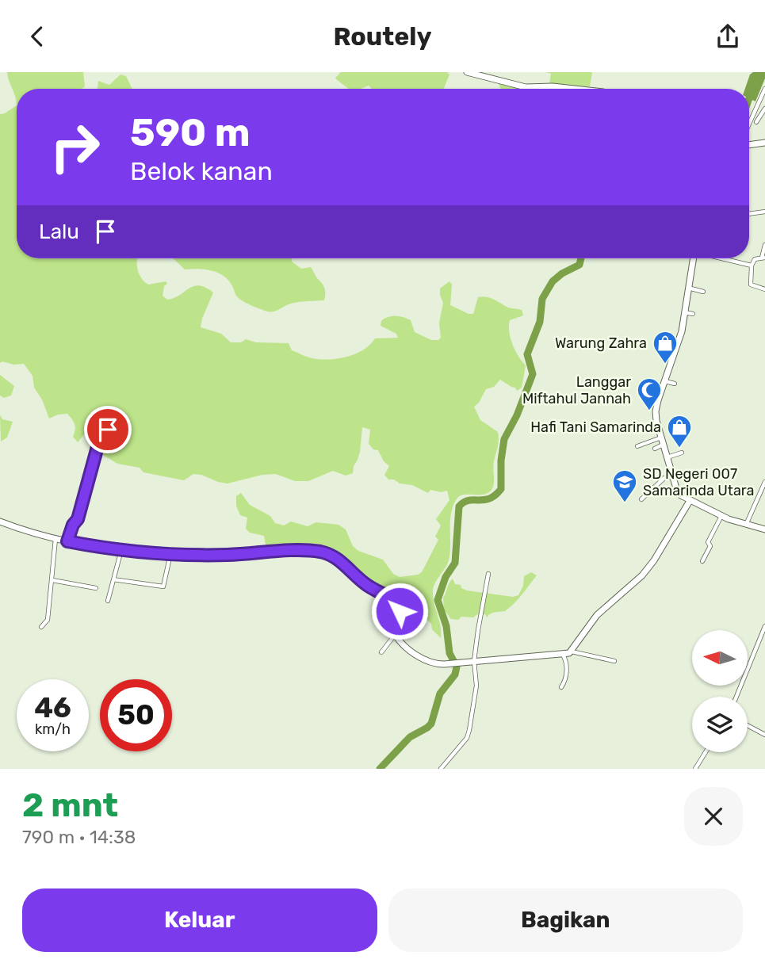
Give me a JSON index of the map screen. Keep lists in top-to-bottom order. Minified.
{"places":{"shop":["Warung Zahra","Hafi Tani Samarinda"],"mosque":["Langgar Miftahul Jannah"],"school or university":["SD Negeri 007 Samarinda Utara"]},"north":"left","page":{"header":"Routely","turn":["590 m","Belok kanan"],"then":"Lalu","speed":"46 km/h","limit":"50","heading":["2 mnt","790 m · 14:38"],"buttons":["Keluar","Bagikan"]}}
